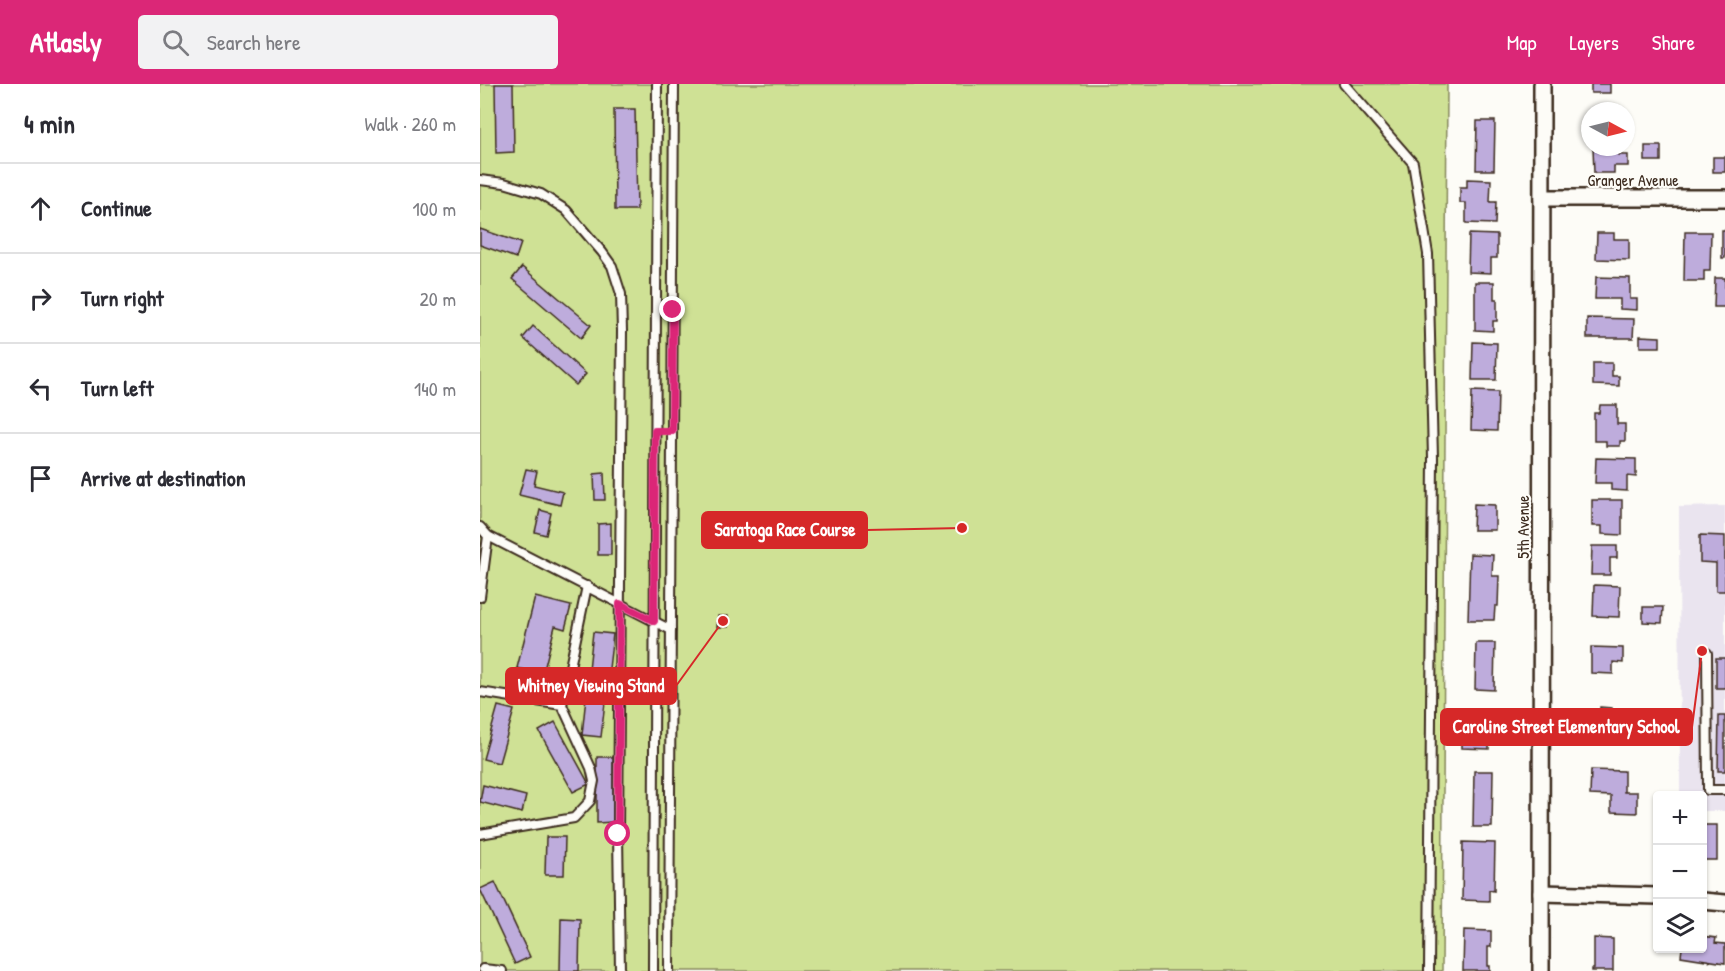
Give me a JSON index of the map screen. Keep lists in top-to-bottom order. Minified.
{"streets":{"street":["Granger Avenue","5th Avenue"]},"crossings":[["Granger Avenue","5th Avenue"]],"places":["Saratoga Race Course","Whitney Viewing Stand","Caroline Street Elementary School"],"north":"right","page":{"header":"Atlasly","search":"Search here","nav":["Map","Layers","Share"],"heading":["4 min","Walk · 260 m"],"list":[["Continue","100 m"],["Turn right","20 m"],["Turn left","140 m"],"Arrive at destination"],"map_buttons":["+","−"]}}
